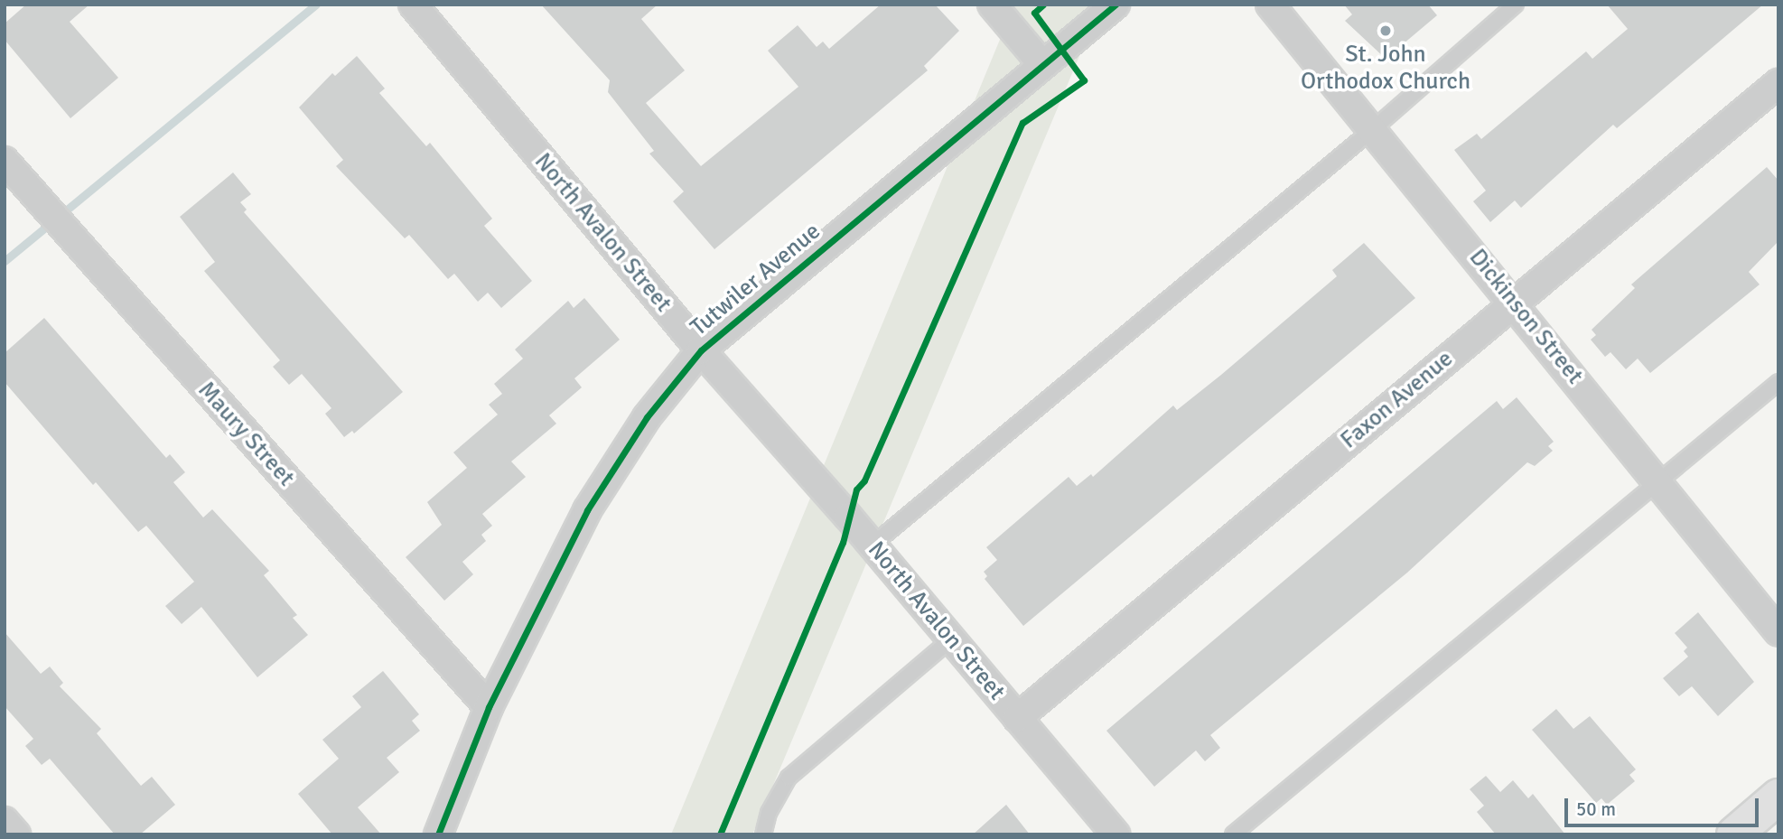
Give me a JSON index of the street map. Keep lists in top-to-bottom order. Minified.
{"streets":{"street":["North Avalon Street","Tutwiler Avenue","Dickinson Street","Faxon Avenue","Maury Street"]},"crossings":[["North Avalon Street","Tutwiler Avenue"],["North Avalon Street","Faxon Avenue"],["Tutwiler Avenue","Maury Street"],["Dickinson Street","Faxon Avenue"]],"places":["St. John Orthodox Church"],"scale_bar":"50 m"}
